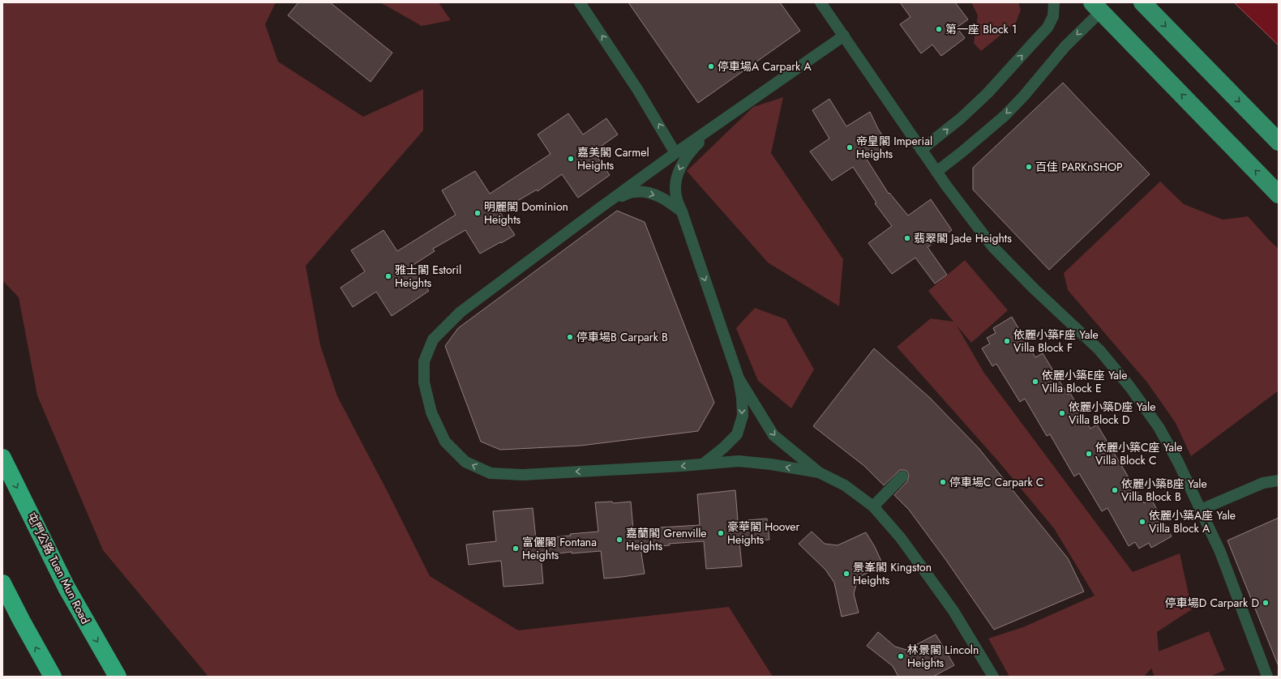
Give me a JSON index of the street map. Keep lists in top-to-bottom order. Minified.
{"streets":{"highway":["屯門公路 Tuen Mun Road"]},"places":["第一座 Block 1","停車場A Carpark A","帝皇閣 Imperial Heights","嘉美閣 Carmel Heights","百佳 PARKnSHOP","明麗閣 Dominion Heights","翡翠閣 Jade Heights","雅士閣 Estoril Heights","停車場B Carpark B","依麗小築F座 Yale Villa Block F","依麗小築E座 Yale Villa Block E","依麗小築D座 Yale Villa Block D","依麗小築C座 Yale Villa Block C","停車場C Carpark C","依麗小築B座 Yale Villa Block B","依麗小築A座 Yale Villa Block A","豪華閣 Hoover Heights","嘉蘭閣 Grenville Heights","富儷閣 Fontana Heights","景峯閣 Kingston Heights","停車場D Carpark D","林景閣 Lincoln Heights"]}
